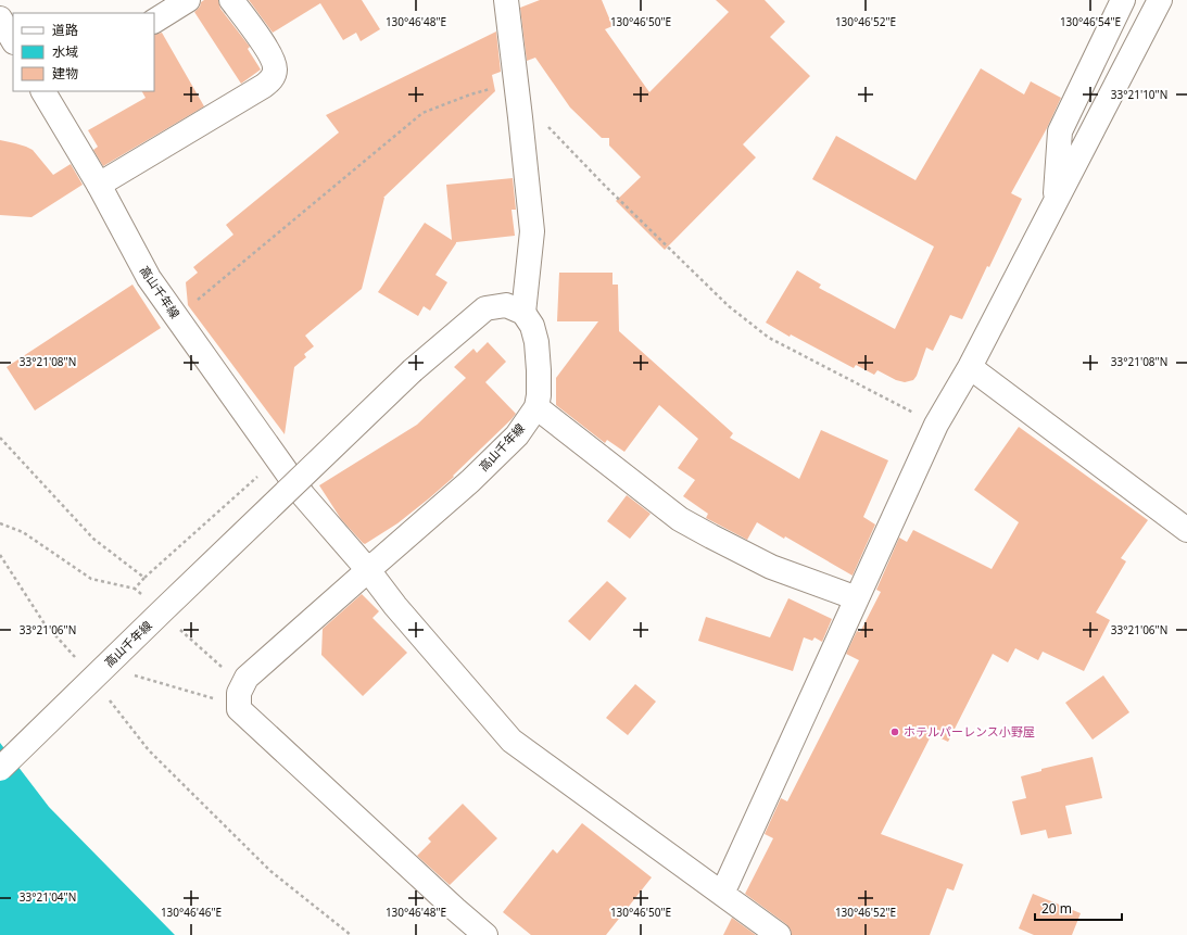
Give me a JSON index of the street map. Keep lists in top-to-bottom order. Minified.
{"streets":{"street":["高山千年線"]},"places":["ホテルパーレンス小野屋"],"legend":["道路","水域","建物"],"scale_bar":"20 m","coordinates":["130°46'48\"E","130°46'50\"E","130°46'52\"E","130°46'54\"E","33°21'10\"N","33°21'08\"N","33°21'06\"N","33°21'04\"N","130°46'46\"E"]}
